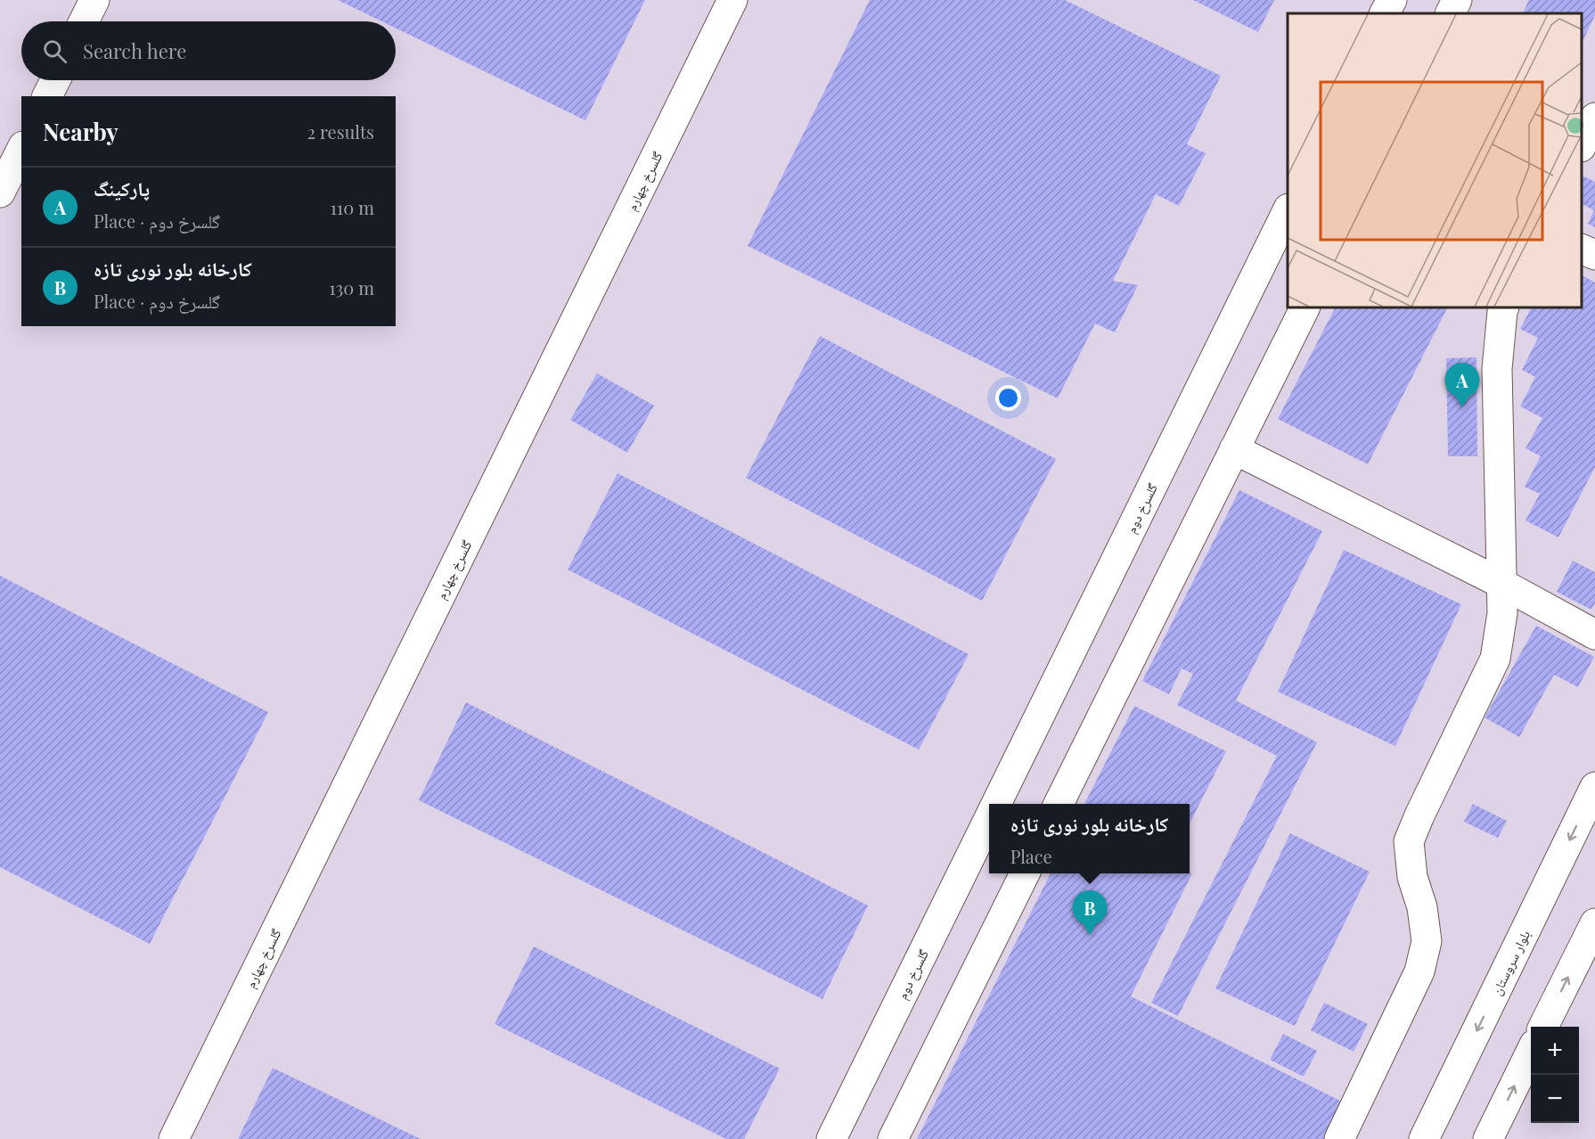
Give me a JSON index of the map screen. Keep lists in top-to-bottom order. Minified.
{"streets":{"street":["گلسرخ چهارم","گلسرخ دوم","بلوار سروستان"]},"page":{"search":"Search here","heading":["Nearby","2 results"],"list":[{"mark":"A","name":"پارکینگ","note":"Place · گلسرخ دوم","value":"110 m"},{"mark":"B","name":"کارخانه بلور نوری تازه","note":"Place · گلسرخ دوم","value":"130 m"}],"pins":["A","B"],"popup":["کارخانه بلور نوری تازه","Place"],"map_buttons":["+","−"]}}
